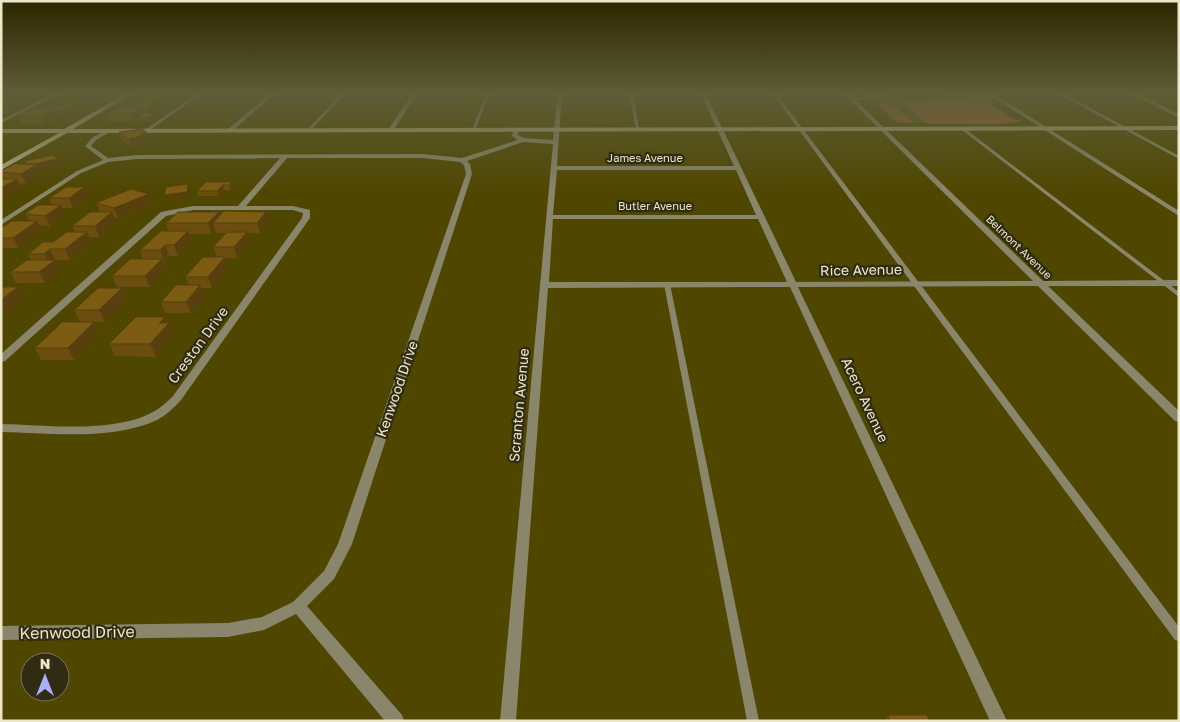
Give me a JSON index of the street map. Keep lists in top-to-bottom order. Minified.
{"streets":{"street":["James Avenue","Butler Avenue","Belmont Avenue","Rice Avenue","Creston Drive","Kenwood Drive","Acero Avenue","Scranton Avenue"]},"crossings":[["James Avenue","Acero Avenue"],["James Avenue","Scranton Avenue"],["Butler Avenue","Acero Avenue"],["Butler Avenue","Scranton Avenue"],["Belmont Avenue","Rice Avenue"],["Rice Avenue","Acero Avenue"],["Rice Avenue","Scranton Avenue"]],"north":"top"}
